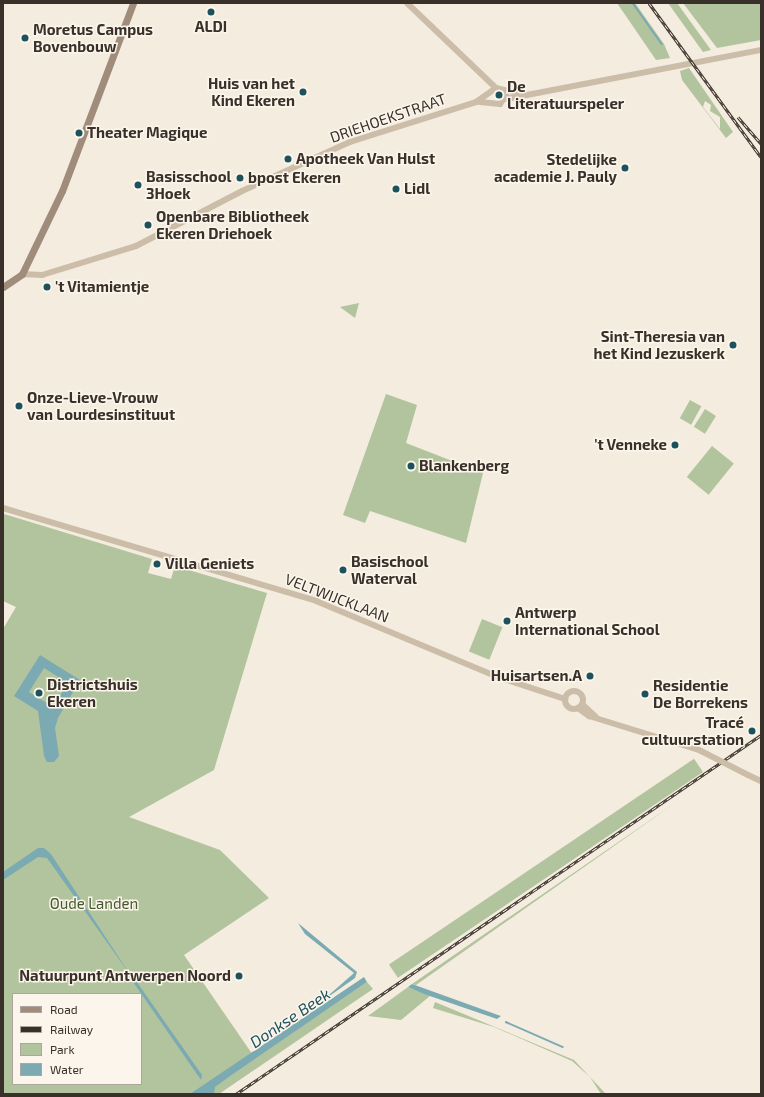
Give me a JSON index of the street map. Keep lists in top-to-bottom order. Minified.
{"streets":{"street":["DRIEHOEKSTRAAT","VELTWIJCKLAAN"]},"water":["Donkse Beek"],"parks":["Oude Landen"],"places":["ALDI","Moretus Campus Bovenbouw","Huis van het Kind Ekeren","De Literatuurspeler","Theater Magique","Apotheek Van Hulst","Stedelijke academie J. Pauly","bpost Ekeren","Basisschool 3Hoek","Lidl","Openbare Bibliotheek Ekeren Driehoek","'t Vitamientje","Sint-Theresia van het Kind Jezuskerk","Onze-Lieve-Vrouw van Lourdesinstituut","'t Venneke","Blankenberg","Villa Geniets","Basischool Waterval","Antwerp International School","Huisartsen.A","Districtshuis Ekeren","Residentie De Borrekens","Tracé cultuurstation","Natuurpunt Antwerpen Noord"],"legend":["Road","Railway","Park","Water"]}
